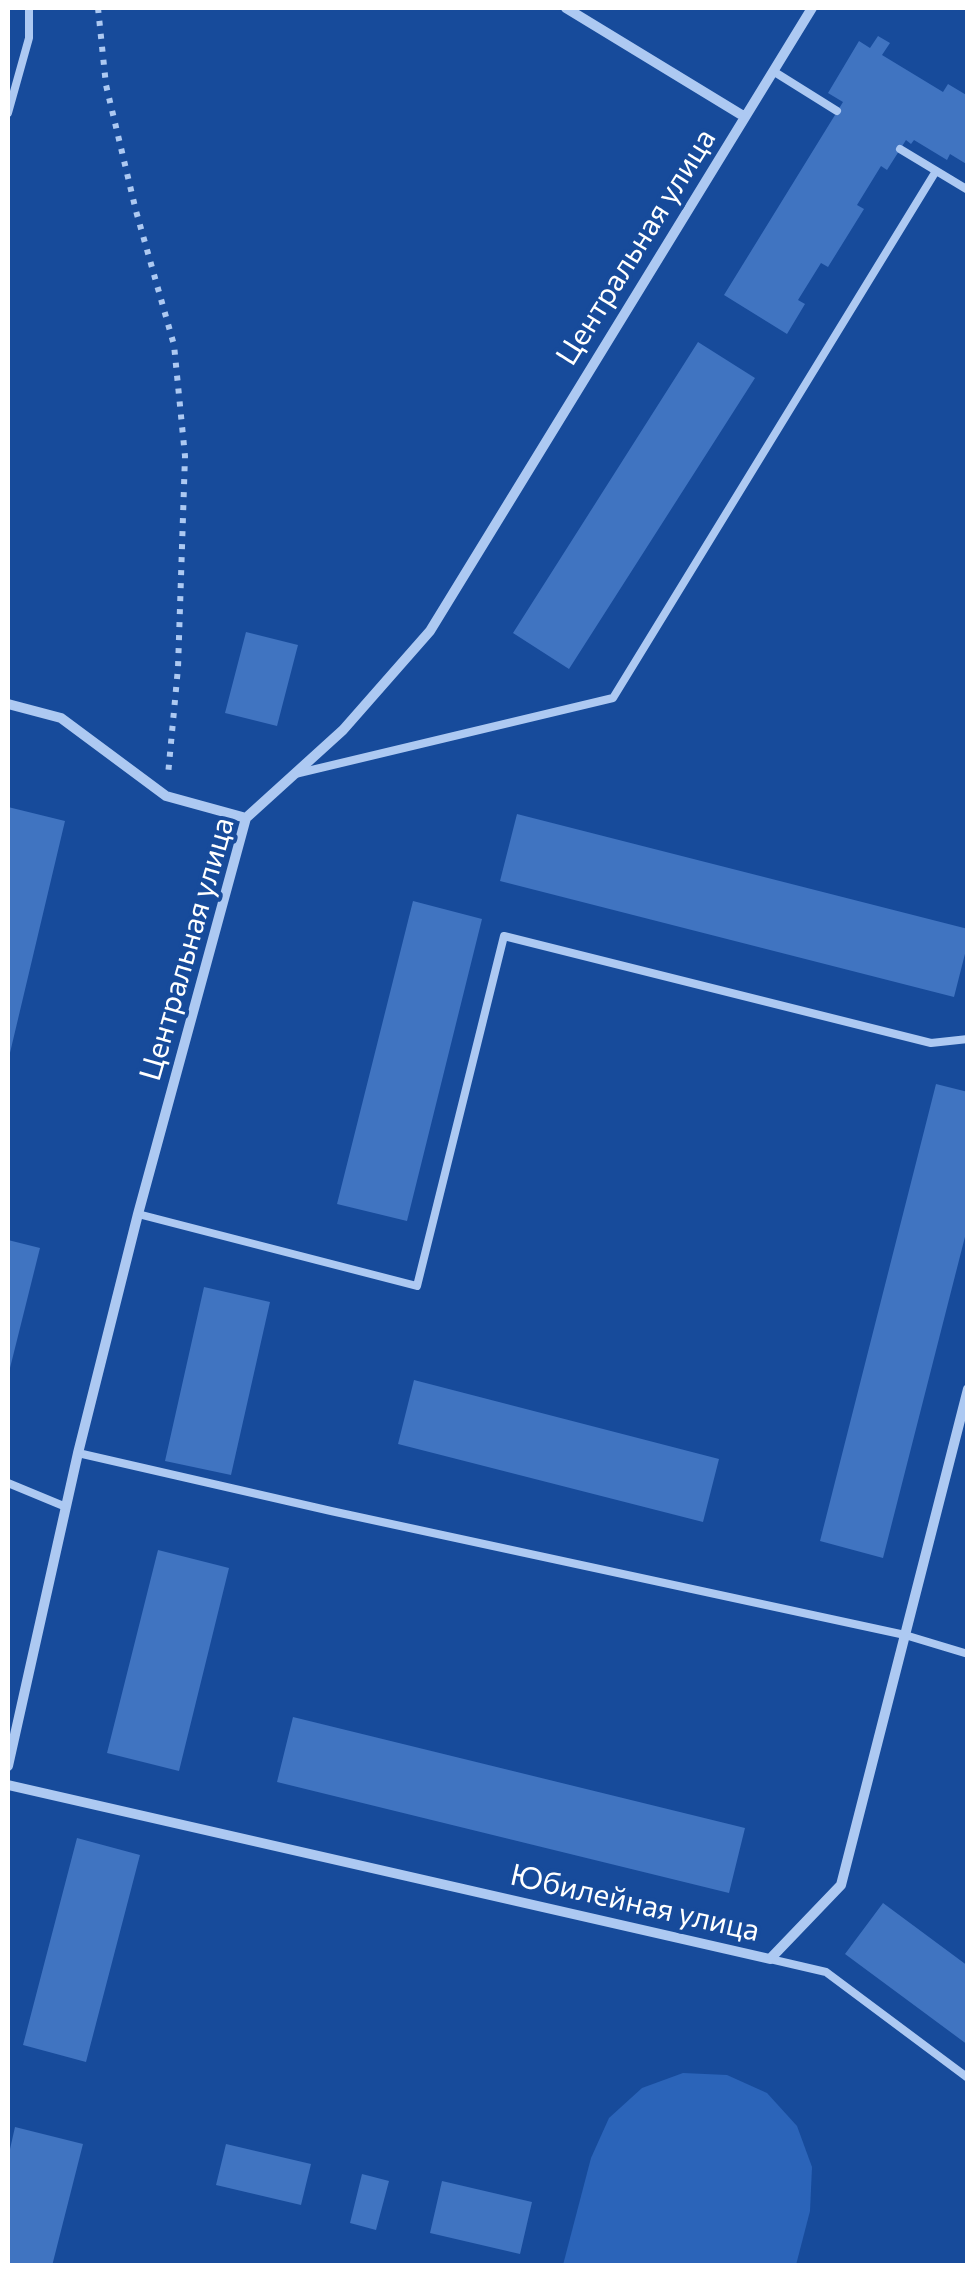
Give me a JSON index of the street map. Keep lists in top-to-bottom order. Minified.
{"streets":{"street":["Центральная улица","Юбилейная улица"]}}
